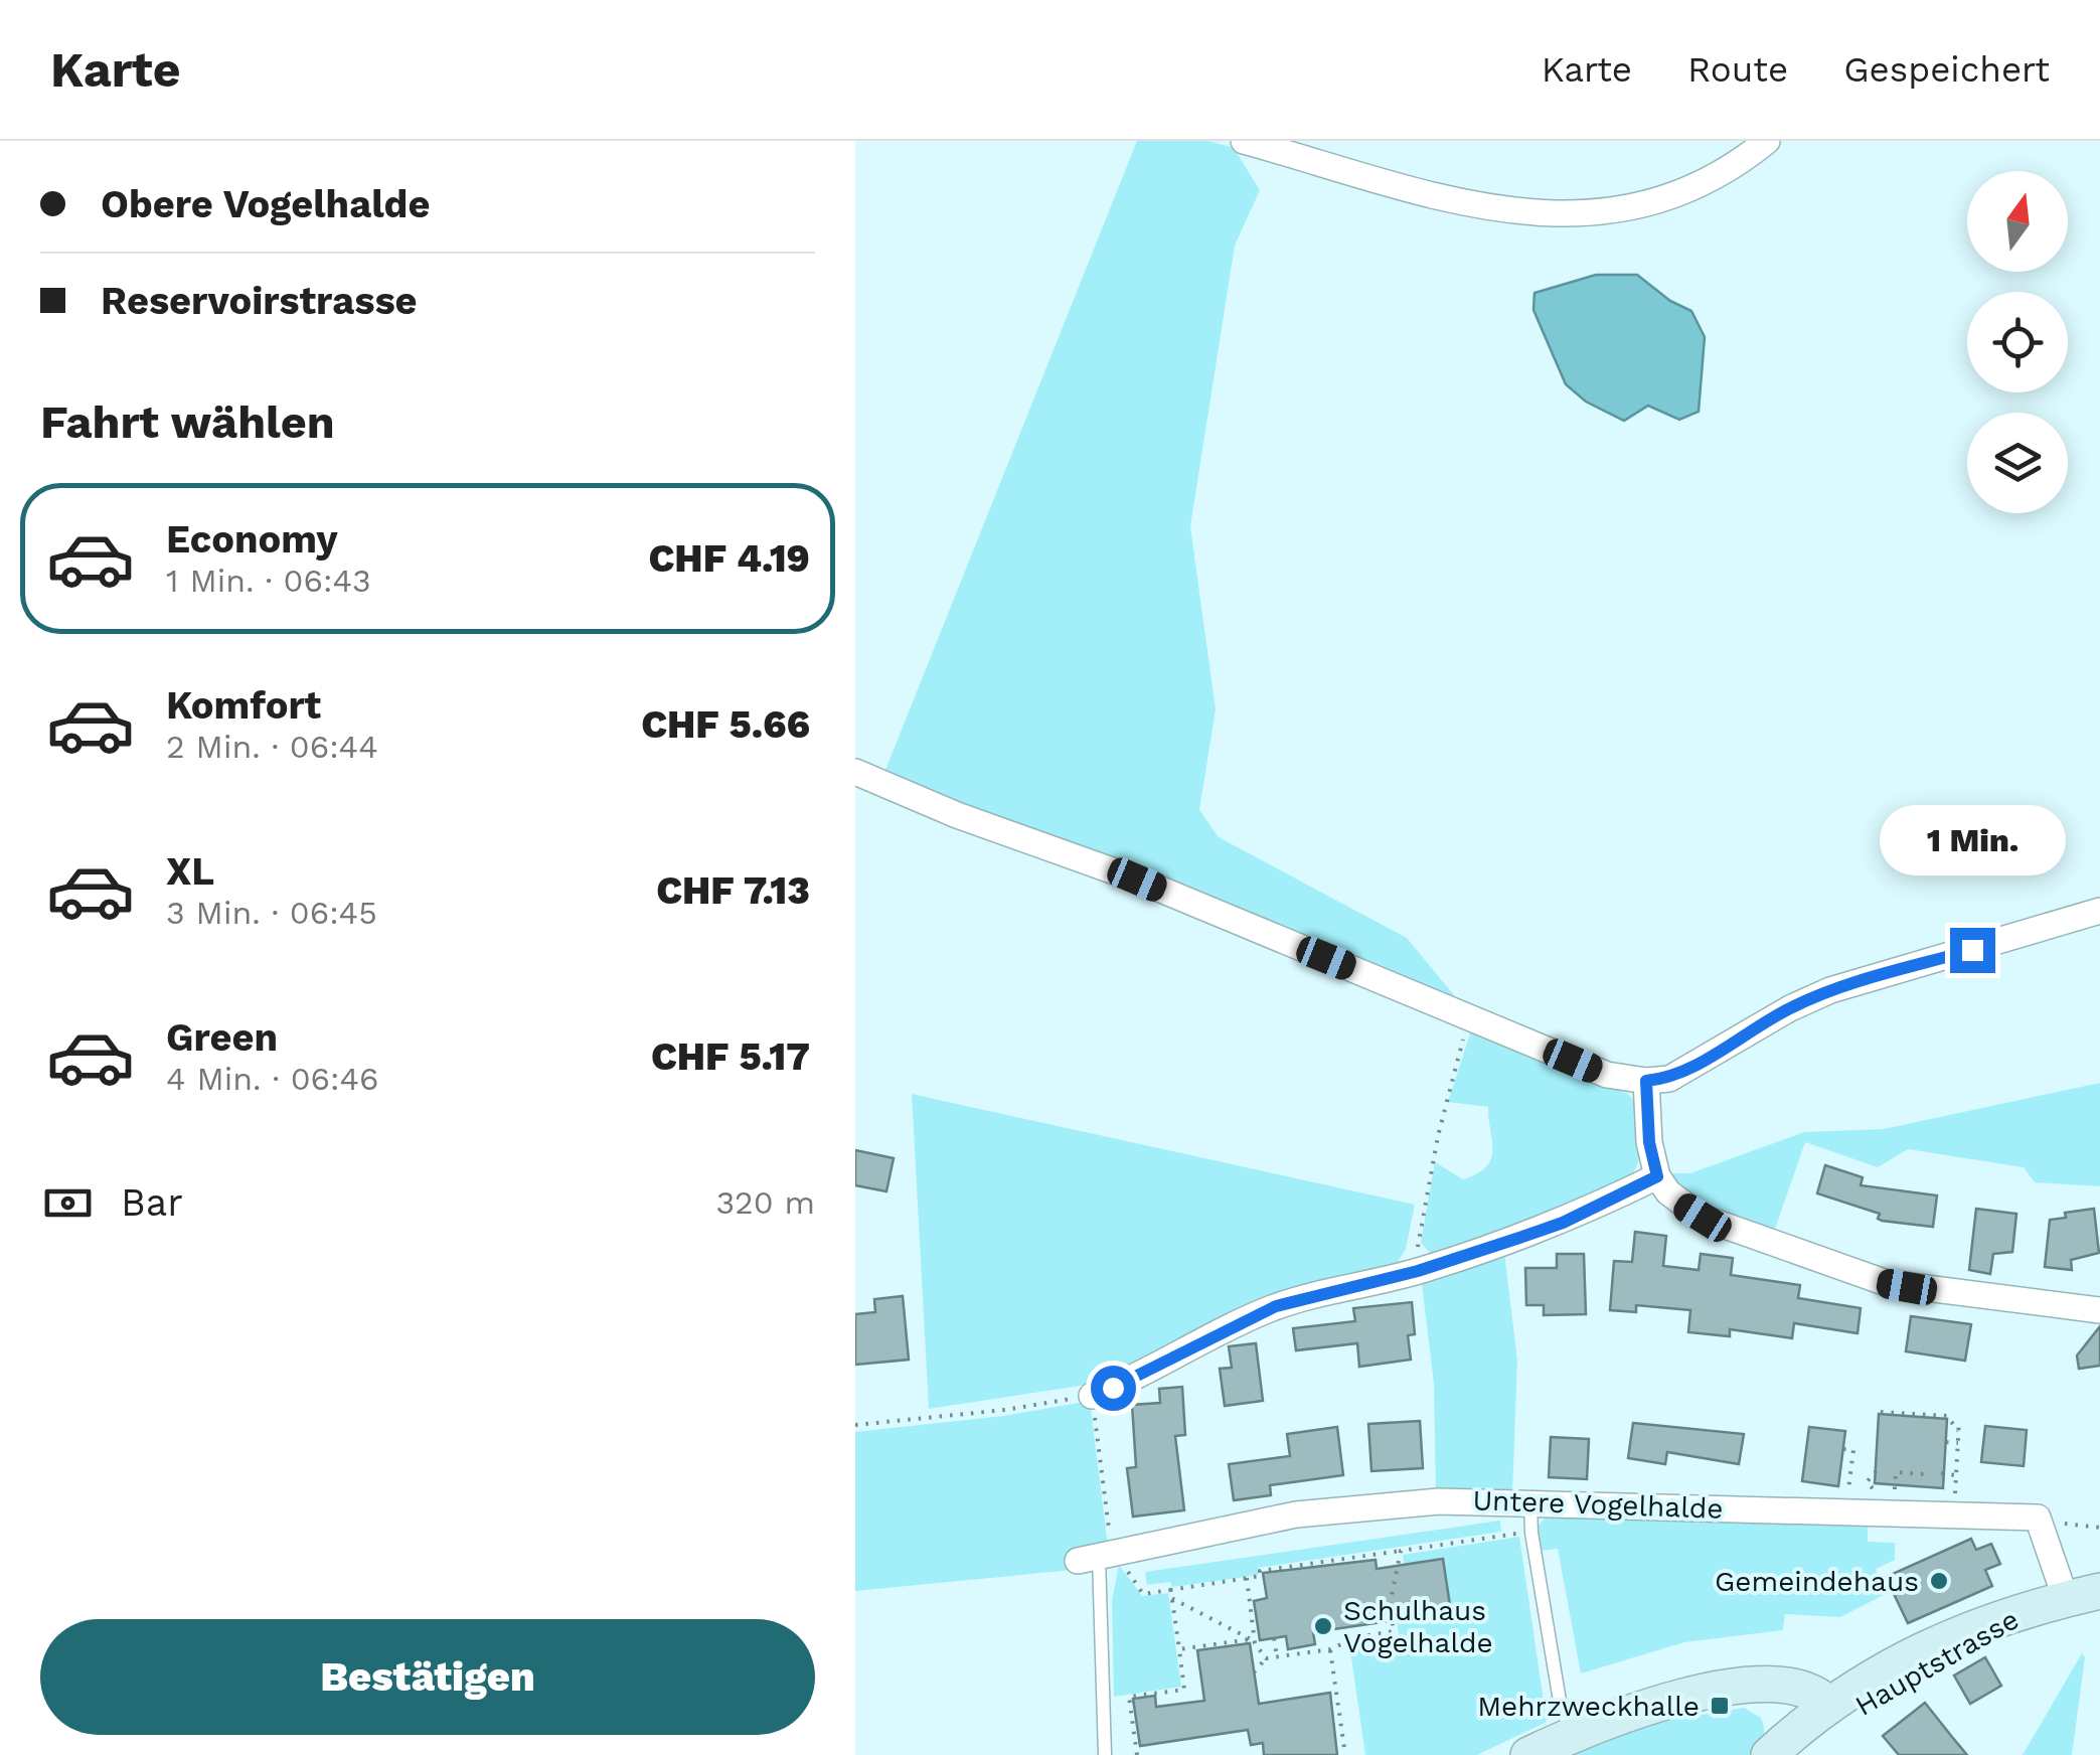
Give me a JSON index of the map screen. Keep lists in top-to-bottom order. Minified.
{"streets":{"street":["Untere Vogelhalde","Hauptstrasse"]},"places":{"other":["Gemeindehaus","Schulhaus Vogelhalde"],"transit":["Mehrzweckhalle"]},"north":"top","page":{"header":"Karte","nav":["Karte","Route","Gespeichert"],"banner":["Obere Vogelhalde","Reservoirstrasse"],"heading":"Fahrt wählen","list":[{"name":"Economy","note":"1 Min. · 06:43","value":"CHF 4.19"},{"name":"Komfort","note":"2 Min. · 06:44","value":"CHF 5.66"},{"name":"XL","note":"3 Min. · 06:45","value":"CHF 7.13"},{"name":"Green","note":"4 Min. · 06:46","value":"CHF 5.17"}],"bubble":"1 Min.","pay":["Bar","320 m"],"buttons":"Bestätigen"}}
